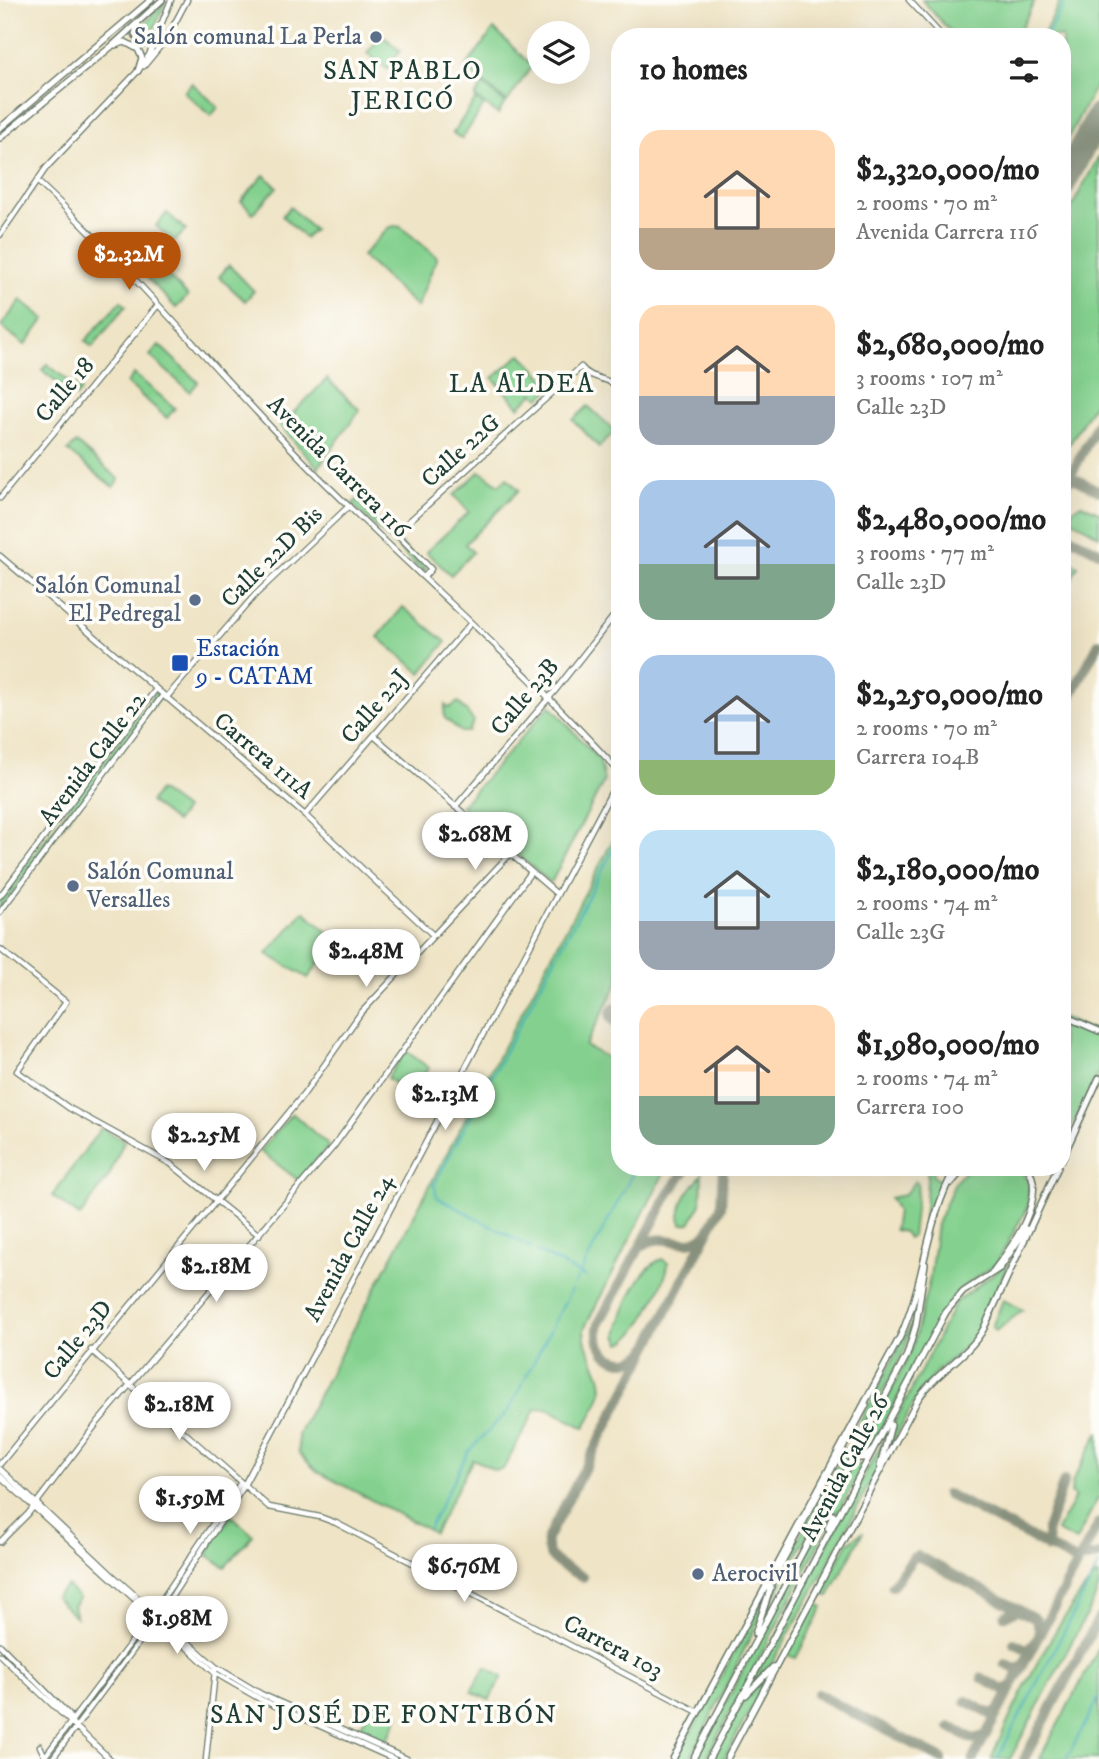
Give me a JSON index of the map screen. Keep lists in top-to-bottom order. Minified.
{"streets":{"main road":["Avenida Calle 26"],"street":["Calle 18","Calle 22G","Avenida Carrera 116","Calle 22D Bis","Calle 23B","Calle 22J","Carrera 111A","Avenida Calle 22","Avenida Calle 24","Calle 23D","Carrera 103"]},"crossings":[["Calle 18","Avenida Carrera 116"],["Calle 22G","Avenida Carrera 116"],["Avenida Carrera 116","Calle 22D Bis"],["Avenida Carrera 116","Calle 23B"],["Avenida Carrera 116","Calle 22J"],["Calle 22D Bis","Carrera 111A"],["Calle 22D Bis","Avenida Calle 22"],["Calle 22J","Carrera 111A"],["Carrera 111A","Avenida Calle 22"],["Carrera 111A","Calle 23D"],["Avenida Calle 24","Carrera 103"],["Calle 23D","Carrera 103"],["Avenida Calle 26","Carrera 103"]],"districts":["SAN PABLO JERICÓ","LA ALDEA","SAN JOSÉ DE FONTIBÓN"],"places":{"other":["Salón comunal La Perla","Salón Comunal El Pedregal","Salón Comunal Versalles","Aerocivil"],"transit":["Estación 9 - CATAM"]},"page":{"heading":"10 homes","list":[{"name":"$2,320,000/mo","note":"2 rooms · 70 m² · Avenida Carrera 116"},{"name":"$2,680,000/mo","note":"3 rooms · 107 m² · Calle 23D"},{"name":"$2,480,000/mo","note":"3 rooms · 77 m² · Calle 23D"},{"name":"$2,250,000/mo","note":"2 rooms · 70 m² · Carrera 104B"},{"name":"$2,180,000/mo","note":"2 rooms · 74 m² · Calle 23G"},{"name":"$1,980,000/mo","note":"2 rooms · 74 m² · Carrera 100"}],"price":["$2.32M","$2.68M","$2.48M","$2.13M","$2.25M","$2.18M","$2.18M","$1.59M","$6.76M","$1.98M"]}}
